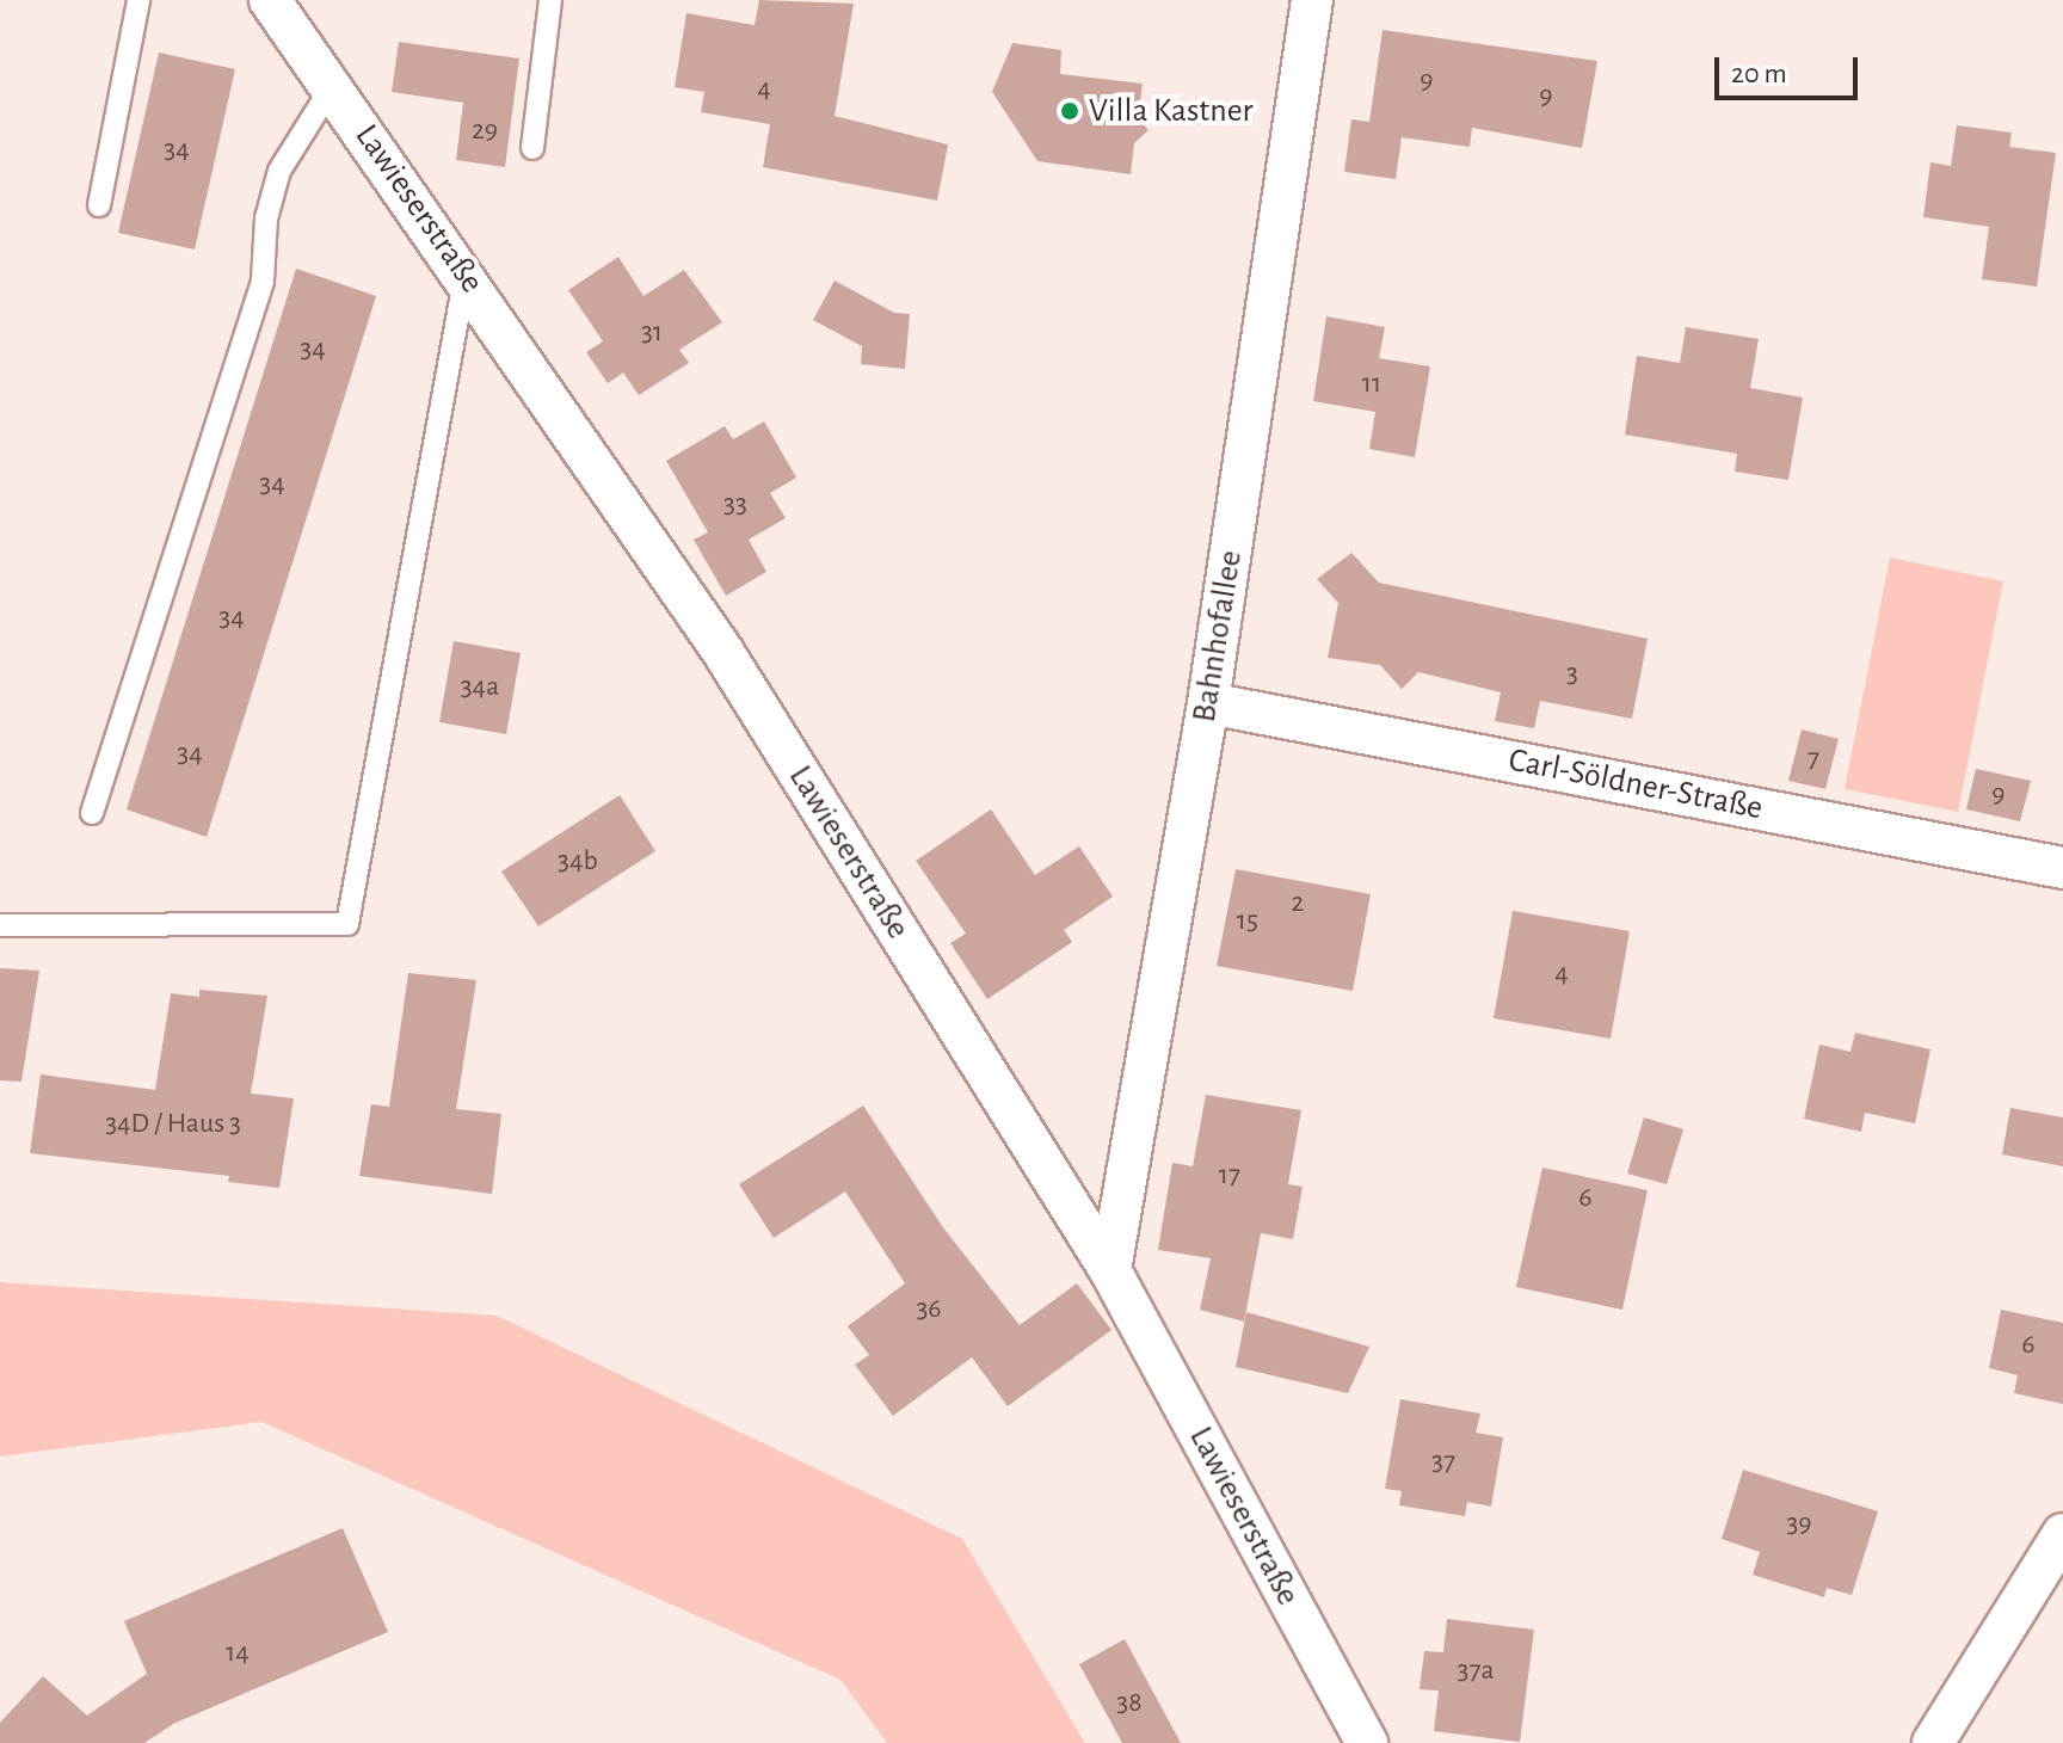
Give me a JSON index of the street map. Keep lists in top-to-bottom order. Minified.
{"streets":{"street":["Lawieserstraße","Bahnhofallee","Carl-Söldner-Straße"]},"crossings":[["Lawieserstraße","Bahnhofallee"],["Bahnhofallee","Carl-Söldner-Straße"]],"places":["Villa Kastner"],"house_numbers":["9","4","9","29","34","31","34","11","34","33","34","3","34a","34","7","9","34b","2","15","4","34D / Haus 3","17","6","36","6","37","39","14","37a","38"],"scale_bar":"20 m"}
